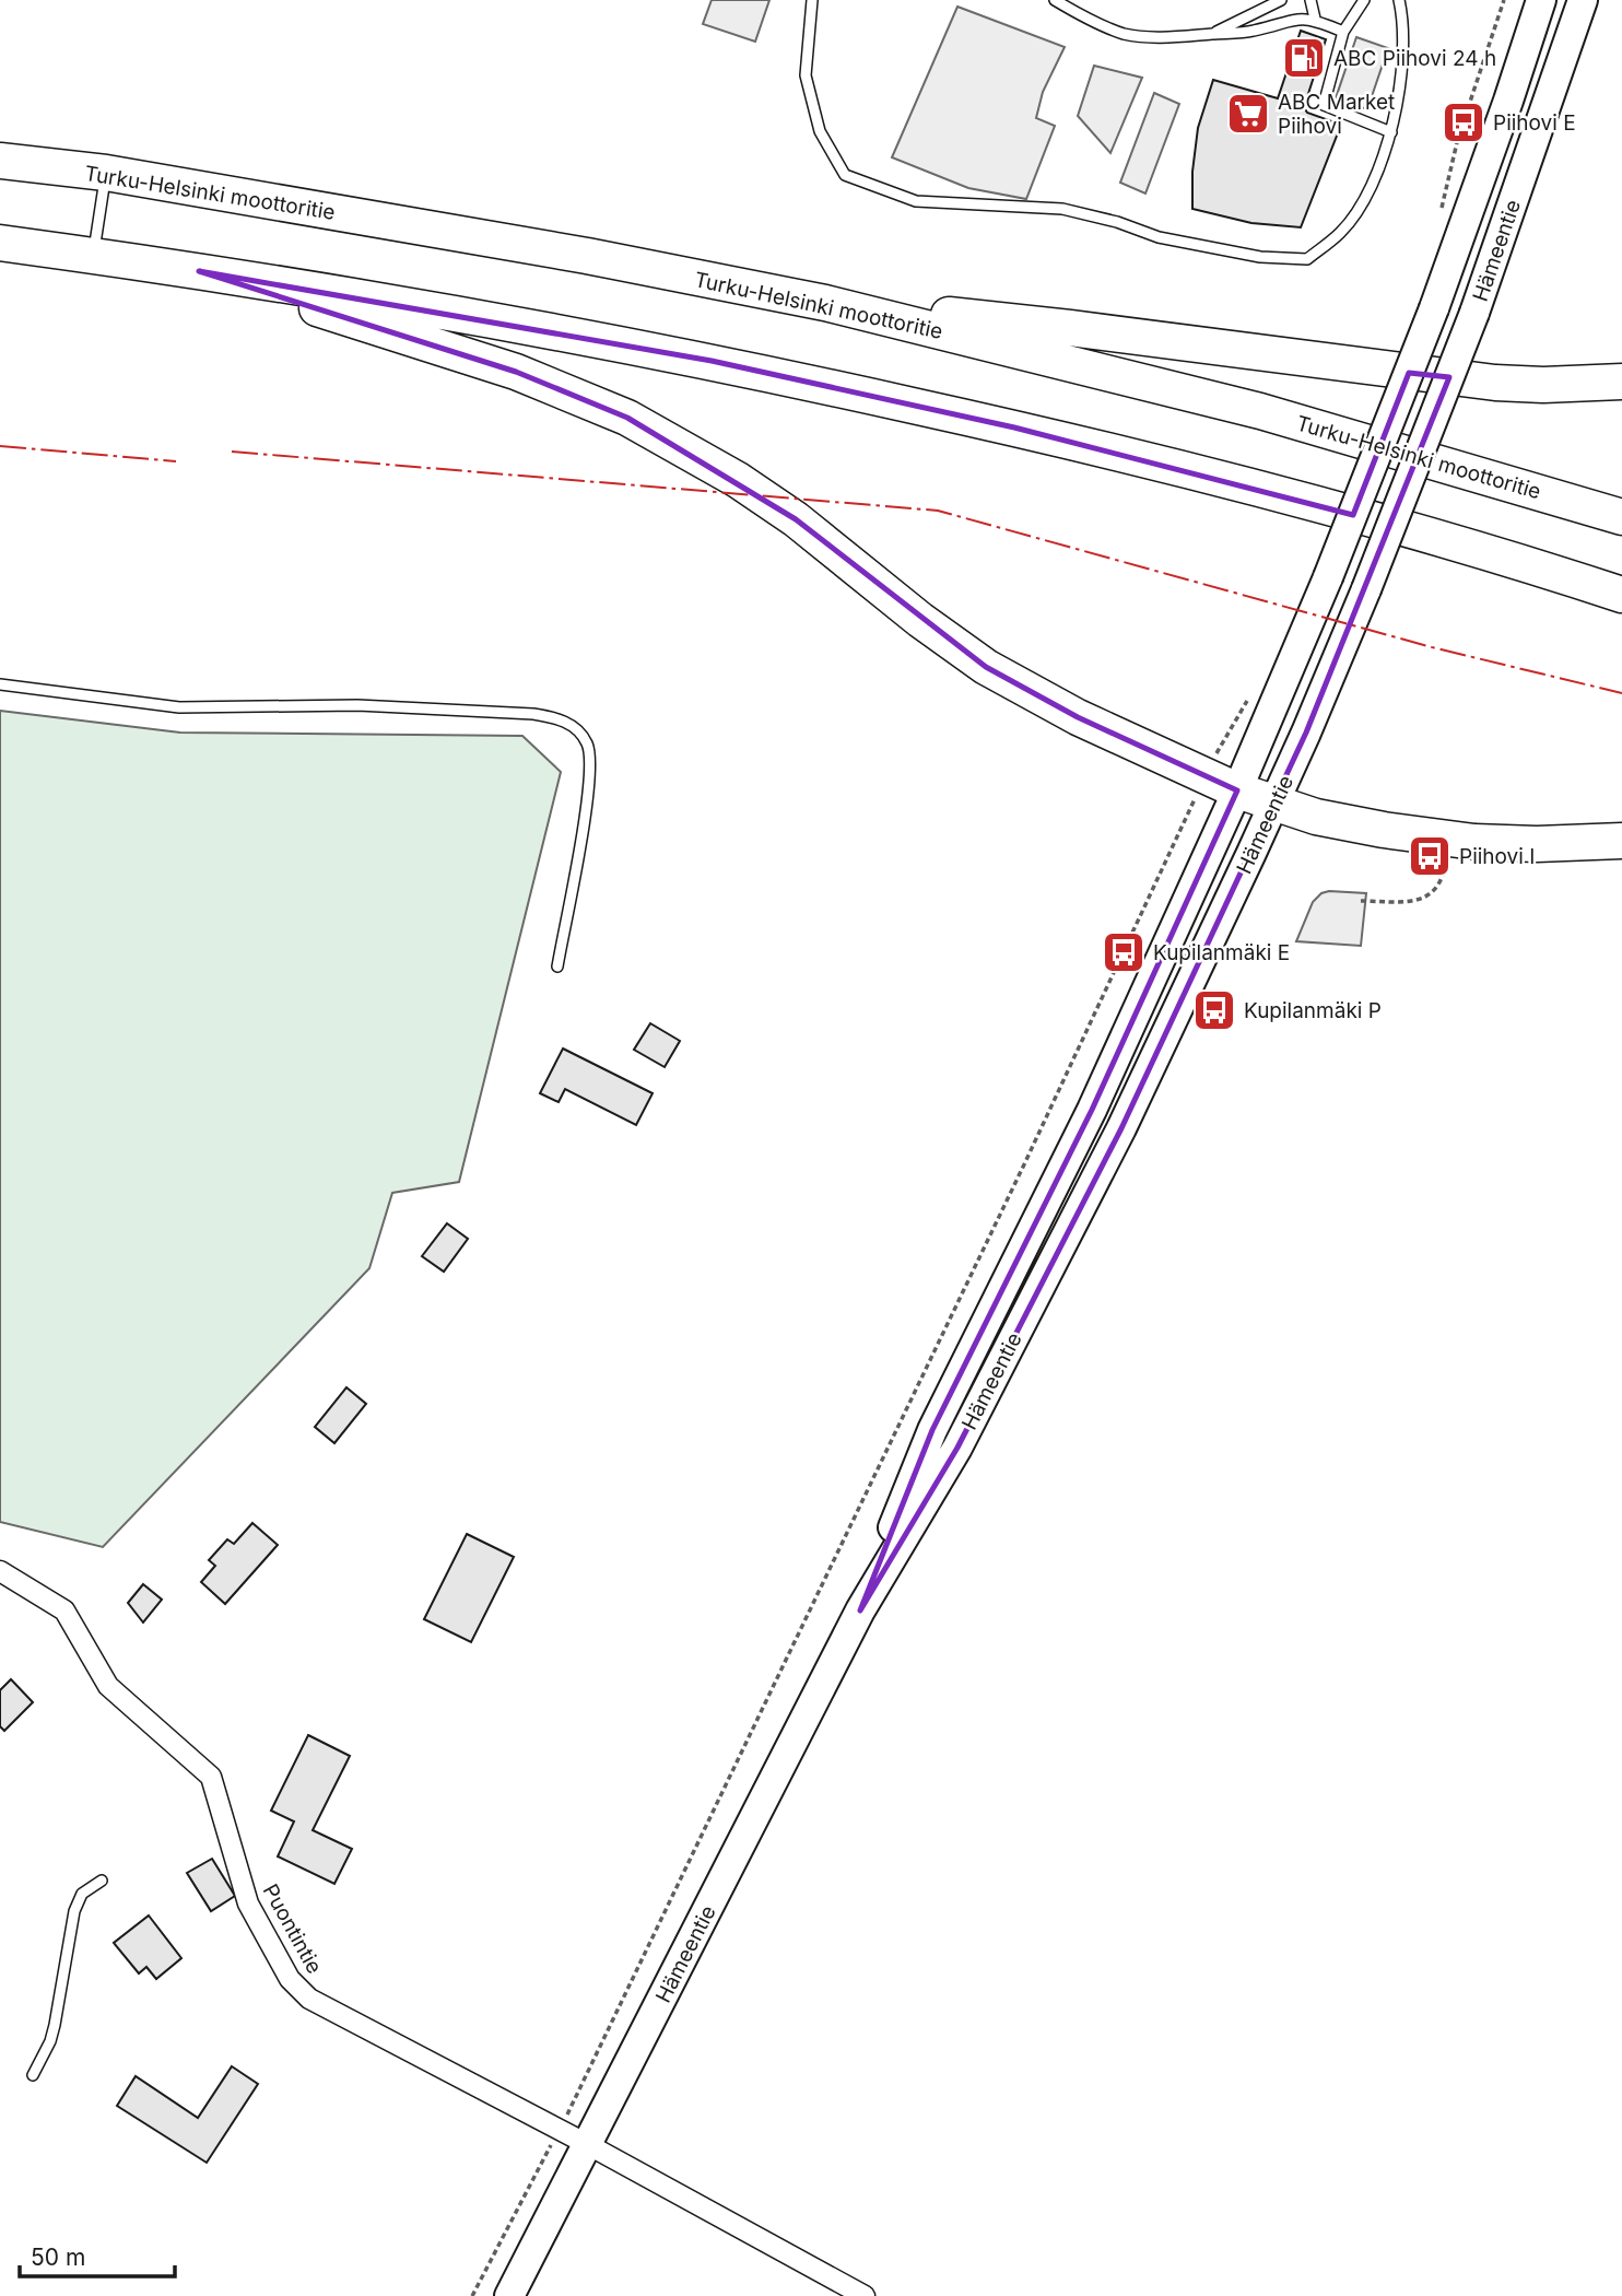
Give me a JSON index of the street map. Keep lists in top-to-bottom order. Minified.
{"streets":{"highway":["Turku-Helsinki moottoritie"],"main road":["Hämeentie"],"street":["Puontintie"]},"crossings":[["Hämeentie","Puontintie"]],"places":{"fuel station":["ABC Piihovi 24 h"],"supermarket":["ABC Market Piihovi"],"bus stop":["Piihovi E","Piihovi I","Kupilanmäki E","Kupilanmäki P"]},"scale_bar":"50 m"}
